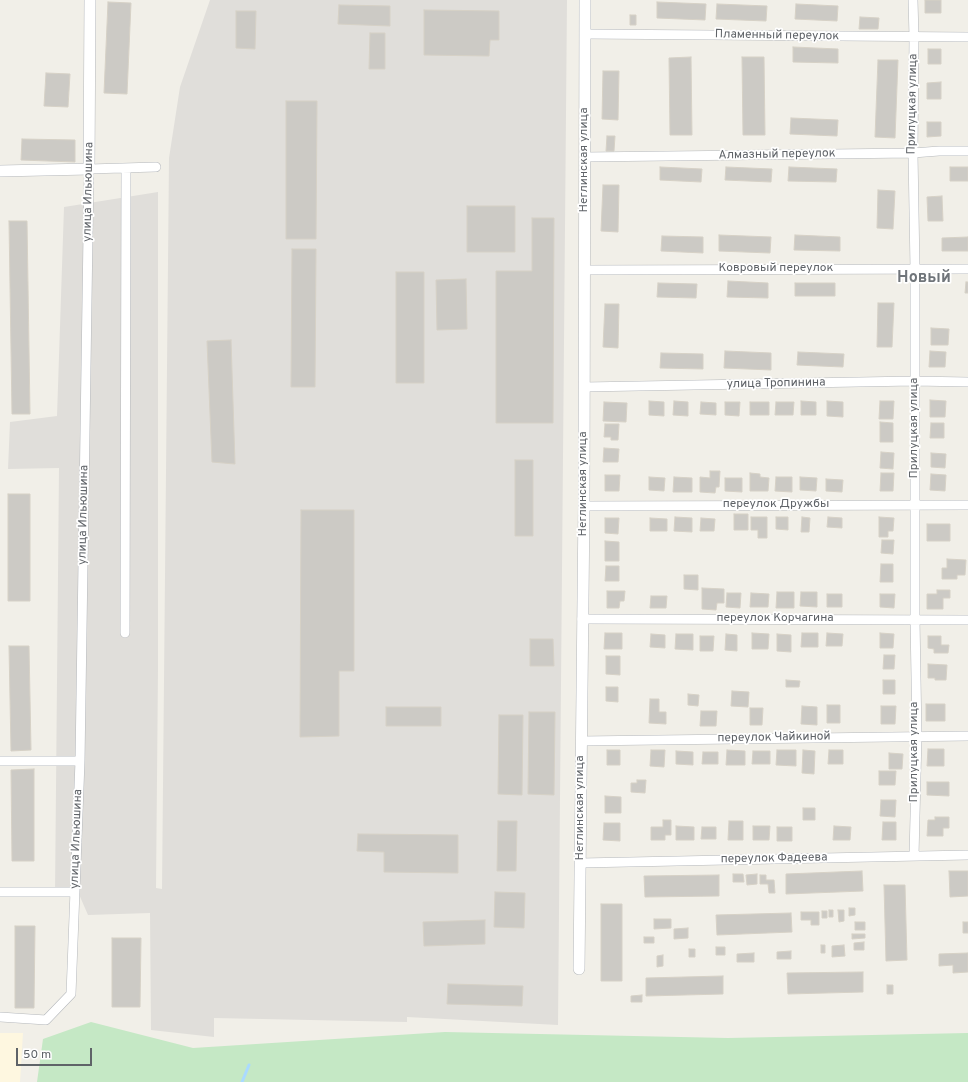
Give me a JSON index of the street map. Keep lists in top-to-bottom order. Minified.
{"streets":{"street":["Пламенный переулок","Прилуцкая улица","Алмазный переулок","Неглинская улица","улица Ильюшина","Ковровый переулок","улица Тропинина","переулок Дружбы","переулок Корчагина","переулок Чайкиной","переулок Фадеева"]},"crossings":[["Пламенный переулок","Прилуцкая улица"],["Пламенный переулок","Неглинская улица"],["Прилуцкая улица","Алмазный переулок"],["Прилуцкая улица","Ковровый переулок"],["Прилуцкая улица","улица Тропинина"],["Прилуцкая улица","переулок Дружбы"],["Прилуцкая улица","переулок Корчагина"],["Прилуцкая улица","переулок Чайкиной"],["Прилуцкая улица","переулок Фадеева"],["Алмазный переулок","Неглинская улица"],["Неглинская улица","Ковровый переулок"],["Неглинская улица","улица Тропинина"],["Неглинская улица","переулок Дружбы"],["Неглинская улица","переулок Корчагина"],["Неглинская улица","переулок Чайкиной"],["Неглинская улица","переулок Фадеева"]],"districts":["Новый"],"scale_bar":"50 m"}
